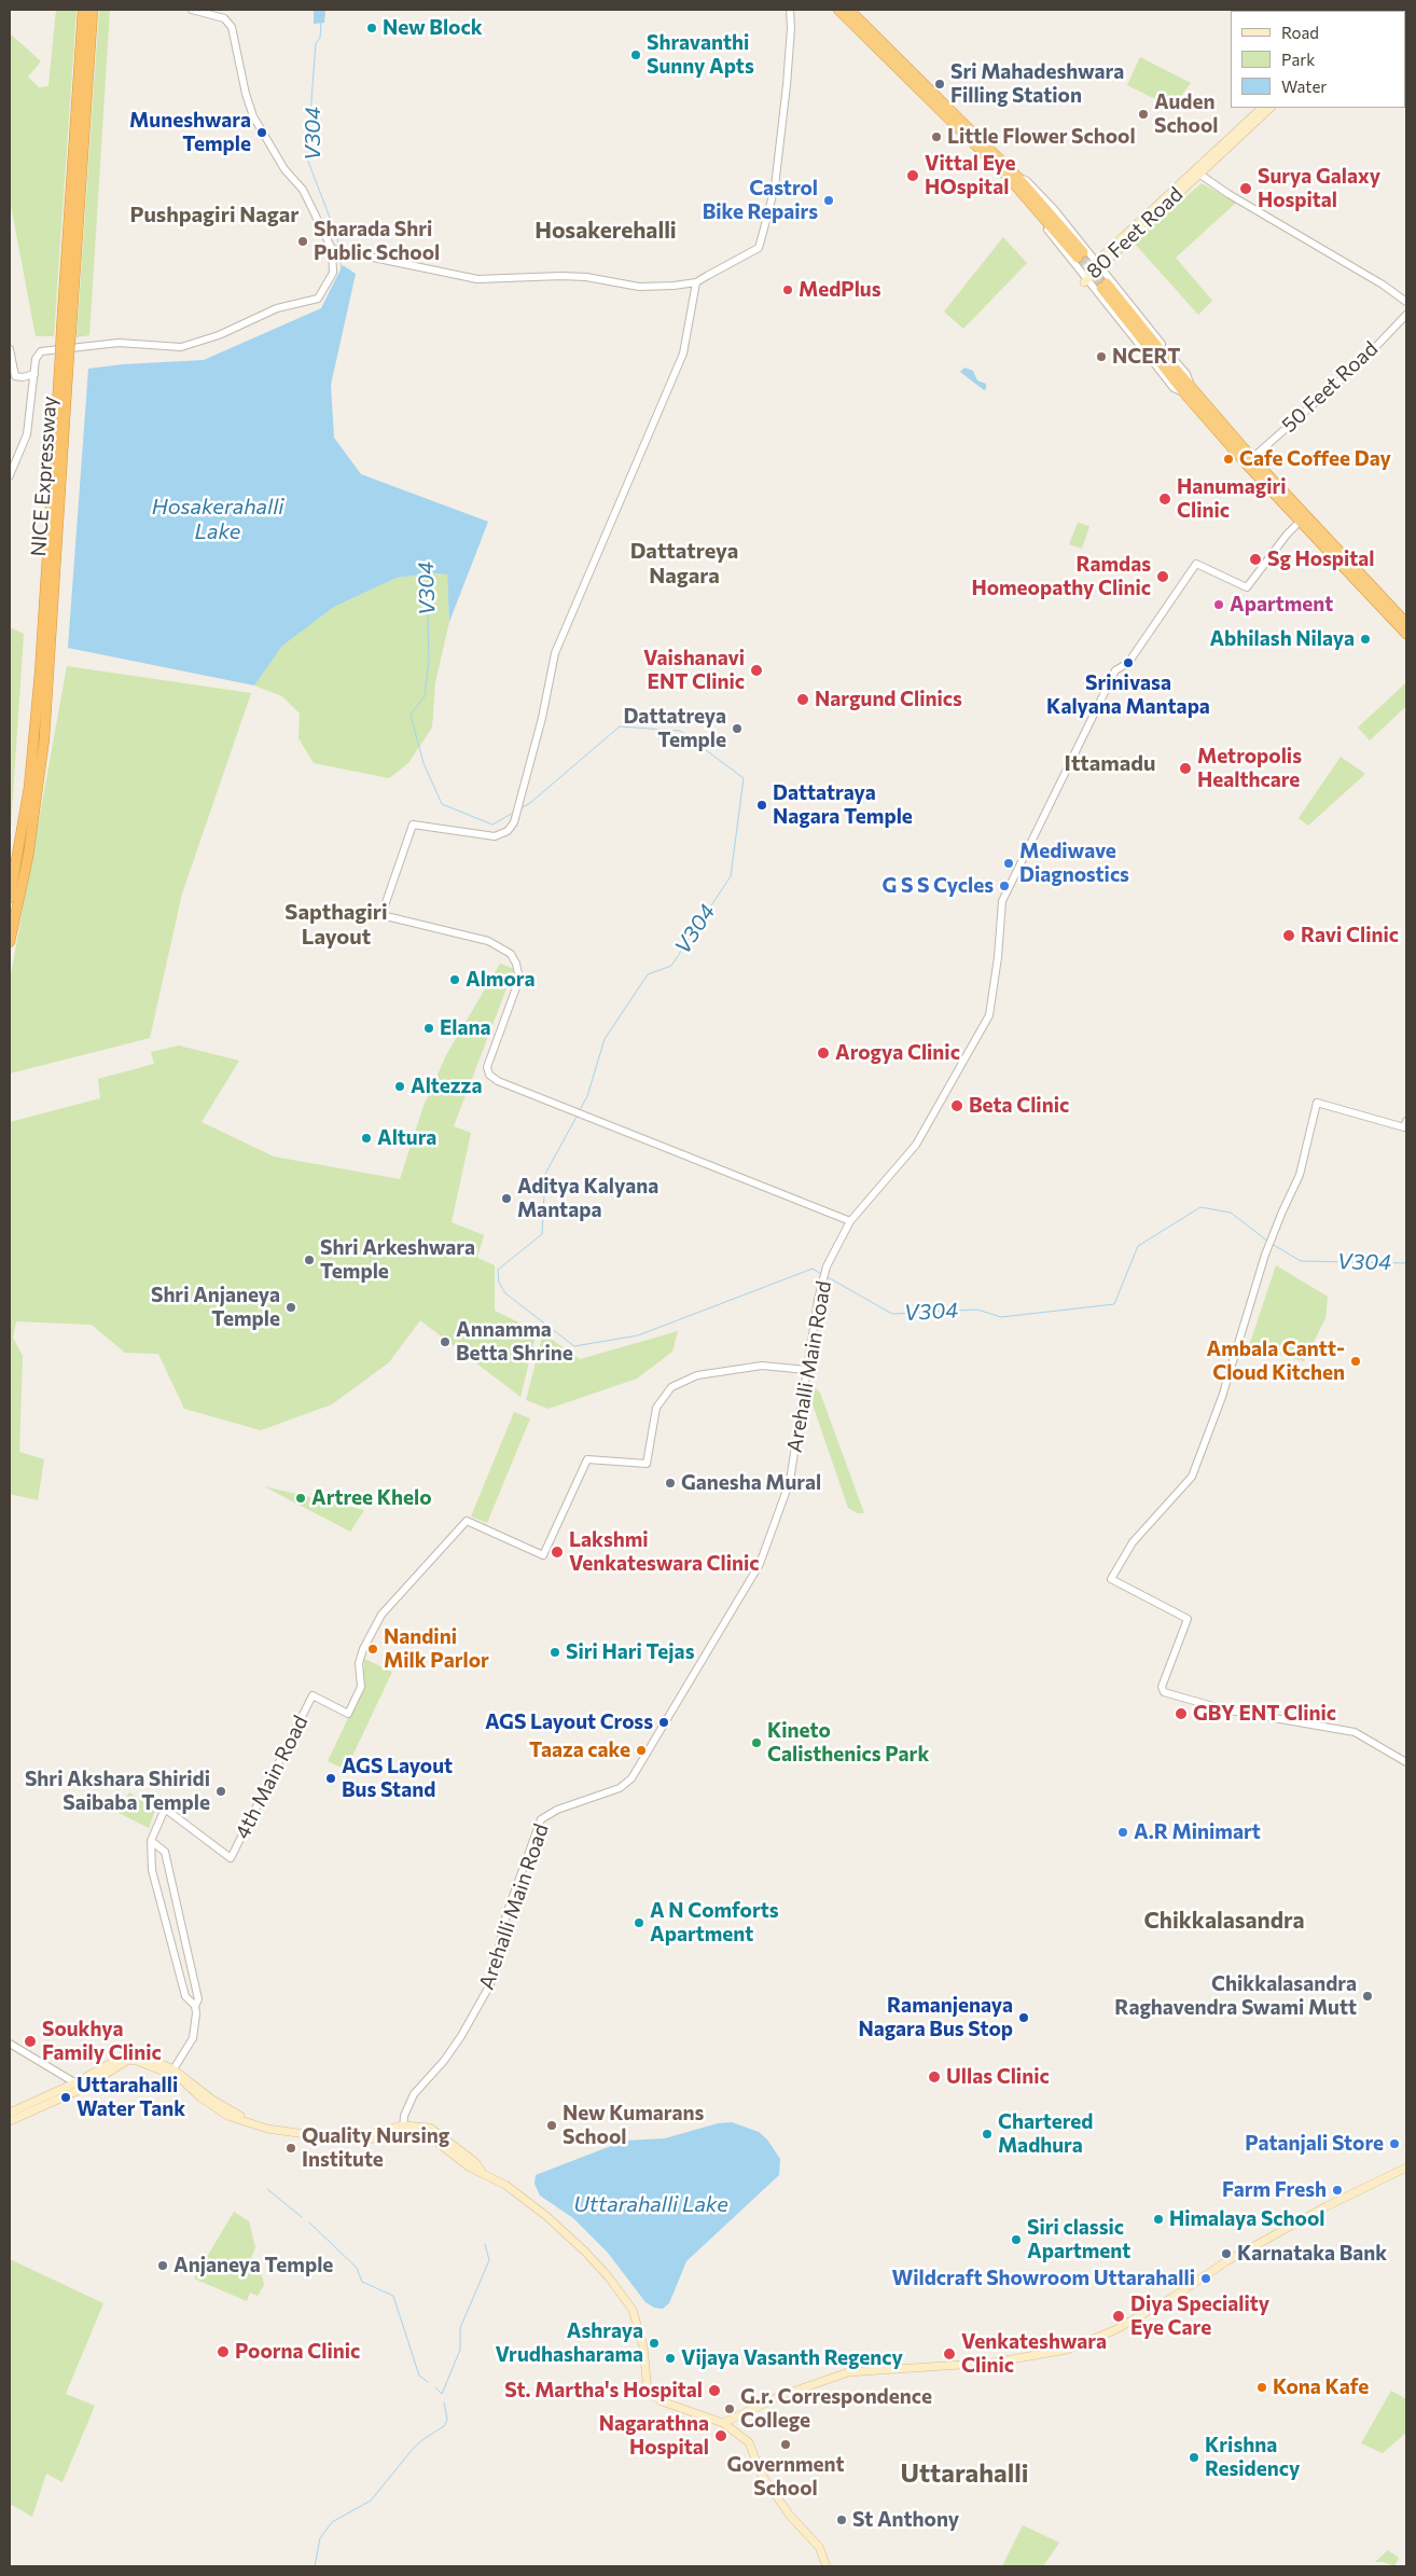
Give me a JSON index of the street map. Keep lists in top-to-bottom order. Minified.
{"streets":{"highway":["NICE Expressway"],"main road":["80 Feet Road"],"street":["50 Feet Road","Arehalli Main Road","4th Main Road"]},"crossings":[["Arehalli Main Road","4th Main Road"]],"districts":["Pushpagiri Nagar","Hosakerehalli","Dattatreya Nagara","Ittamadu","Sapthagiri Layout","Chikkalasandra","Uttarahalli"],"water":["V304","Hosakerahalli Lake","Uttarahalli Lake"],"places":["New Block","Shravanthi Sunny Apts","Sri Mahadeshwara Filling Station","Auden School","Muneshwara Temple","Little Flower School","Vittal Eye HOspital","Surya Galaxy Hospital","Castrol Bike Repairs","Sharada Shri Public School","MedPlus","NCERT","Cafe Coffee Day","Hanumagiri Clinic","Sg Hospital","Ramdas Homeopathy Clinic","Apartment","Abhilash Nilaya","Srinivasa Kalyana Mantapa","Vaishanavi ENT Clinic","Nargund Clinics","Dattatreya Temple","Metropolis Healthcare","Dattatraya Nagara Temple","Mediwave Diagnostics","G S S Cycles","Ravi Clinic","Almora","Elana","Arogya Clinic","Altezza","Beta Clinic","Altura","Aditya Kalyana Mantapa","Shri Arkeshwara Temple","Shri Anjaneya Temple","Annamma Betta Shrine","Ambala Cantt- Cloud Kitchen","Ganesha Mural","Artree Khelo","Lakshmi Venkateswara Clinic","Nandini Milk Parlor","Siri Hari Tejas","GBY ENT Clinic","AGS Layout Cross","Kineto Calisthenics Park","Taaza cake","AGS Layout Bus Stand","Shri Akshara Shiridi Saibaba Temple","A.R Minimart","A N Comforts Apartment","Chikkalasandra Raghavendra Swami Mutt","Ramanjenaya Nagara Bus Stop","Soukhya Family Clinic","Ullas Clinic","Uttarahalli Water Tank","New Kumarans School","Chartered Madhura","Patanjali Store","Quality Nursing Institute","Farm Fresh","Himalaya School","Siri classic Apartment","Karnataka Bank","Anjaneya Temple","Wildcraft Showroom Uttarahalli","Diya Speciality Eye Care","Ashraya Vrudhasharama","Poorna Clinic","Venkateshwara Clinic","Vijaya Vasanth Regency","Kona Kafe","St. Martha's Hospital","G.r. Correspondence College","Nagarathna Hospital","Government School","Krishna Residency","St Anthony"],"legend":["Road","Park","Water"]}
